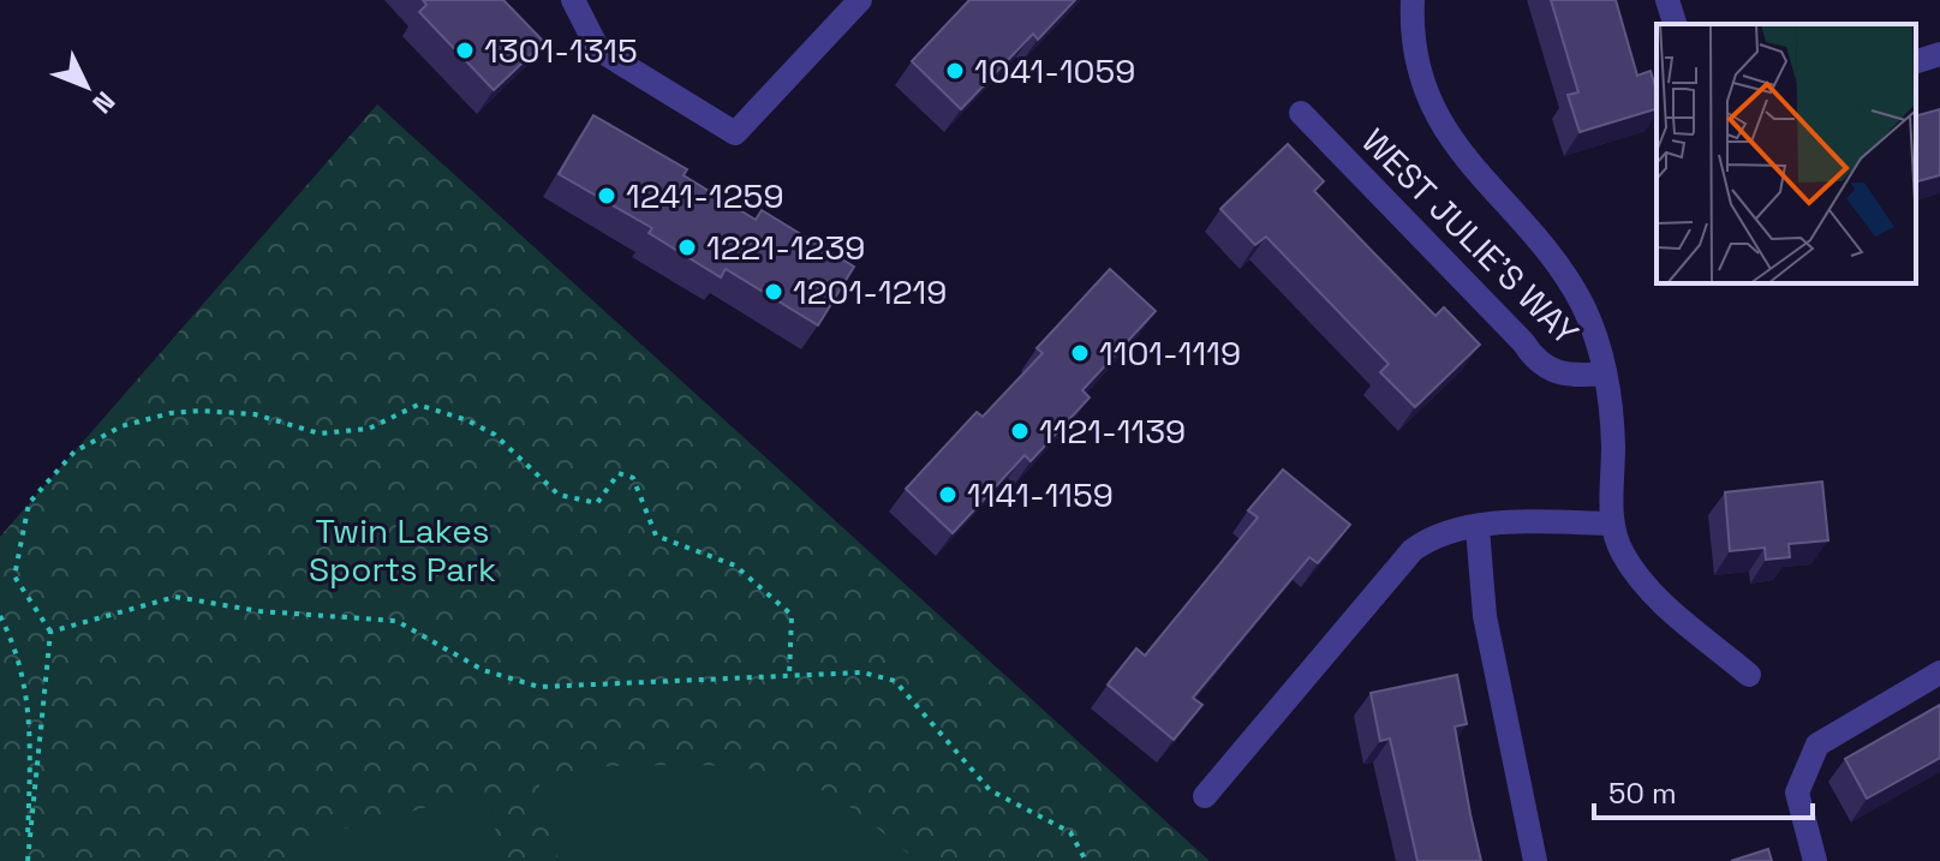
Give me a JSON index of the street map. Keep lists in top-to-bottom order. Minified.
{"streets":{"street":["WEST JULIE'S WAY"]},"parks":["Twin Lakes Sports Park"],"places":["1301-1315","1041-1059","1241-1259","1221-1239","1201-1219","1101-1119","1121-1139","1141-1159"],"scale_bar":"50 m","north":"bottom right"}
